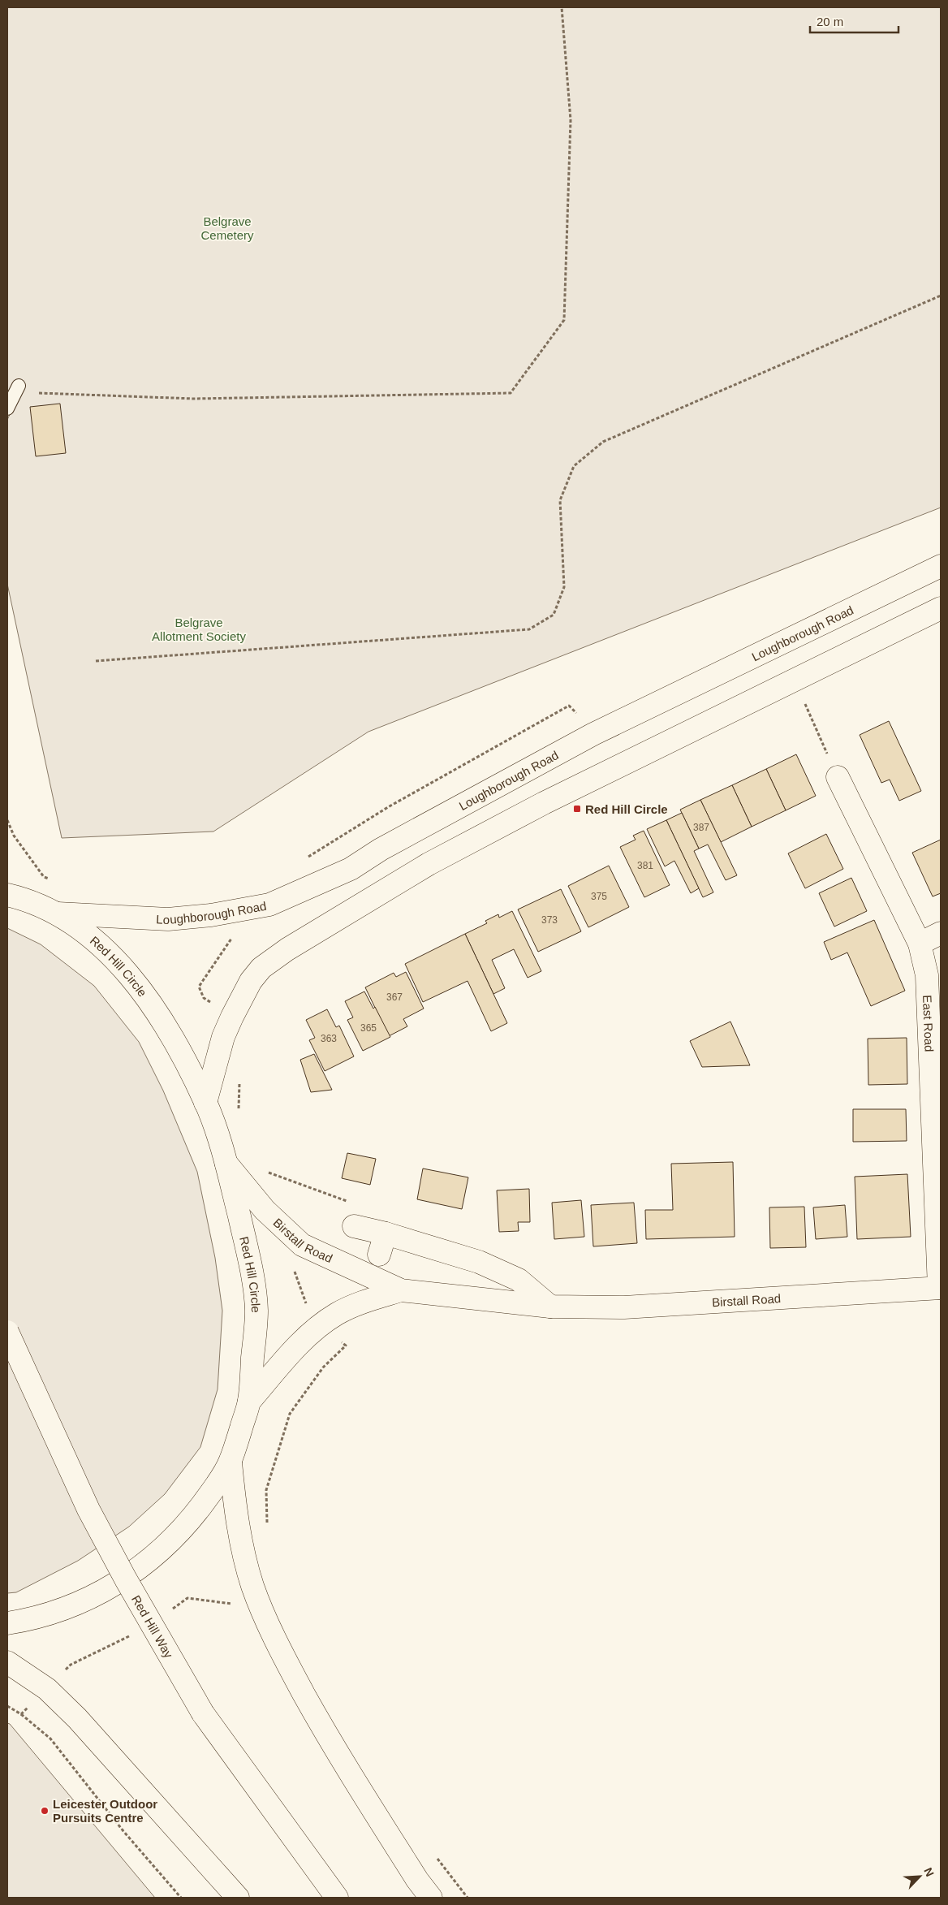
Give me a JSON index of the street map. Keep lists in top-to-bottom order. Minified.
{"streets":{"main road":["Loughborough Road","Red Hill Circle","East Road","Birstall Road","Red Hill Way"]},"crossings":[["Loughborough Road","Red Hill Circle"],["Red Hill Circle","Birstall Road"],["East Road","Birstall Road"]],"parks":["Belgrave Cemetery","Belgrave Allotment Society"],"places":{"transit":["Red Hill Circle"],"other":["Leicester Outdoor Pursuits Centre"]},"house_numbers":["387","381","375","373","367","365","363"],"scale_bar":"20 m","north":"top right"}
